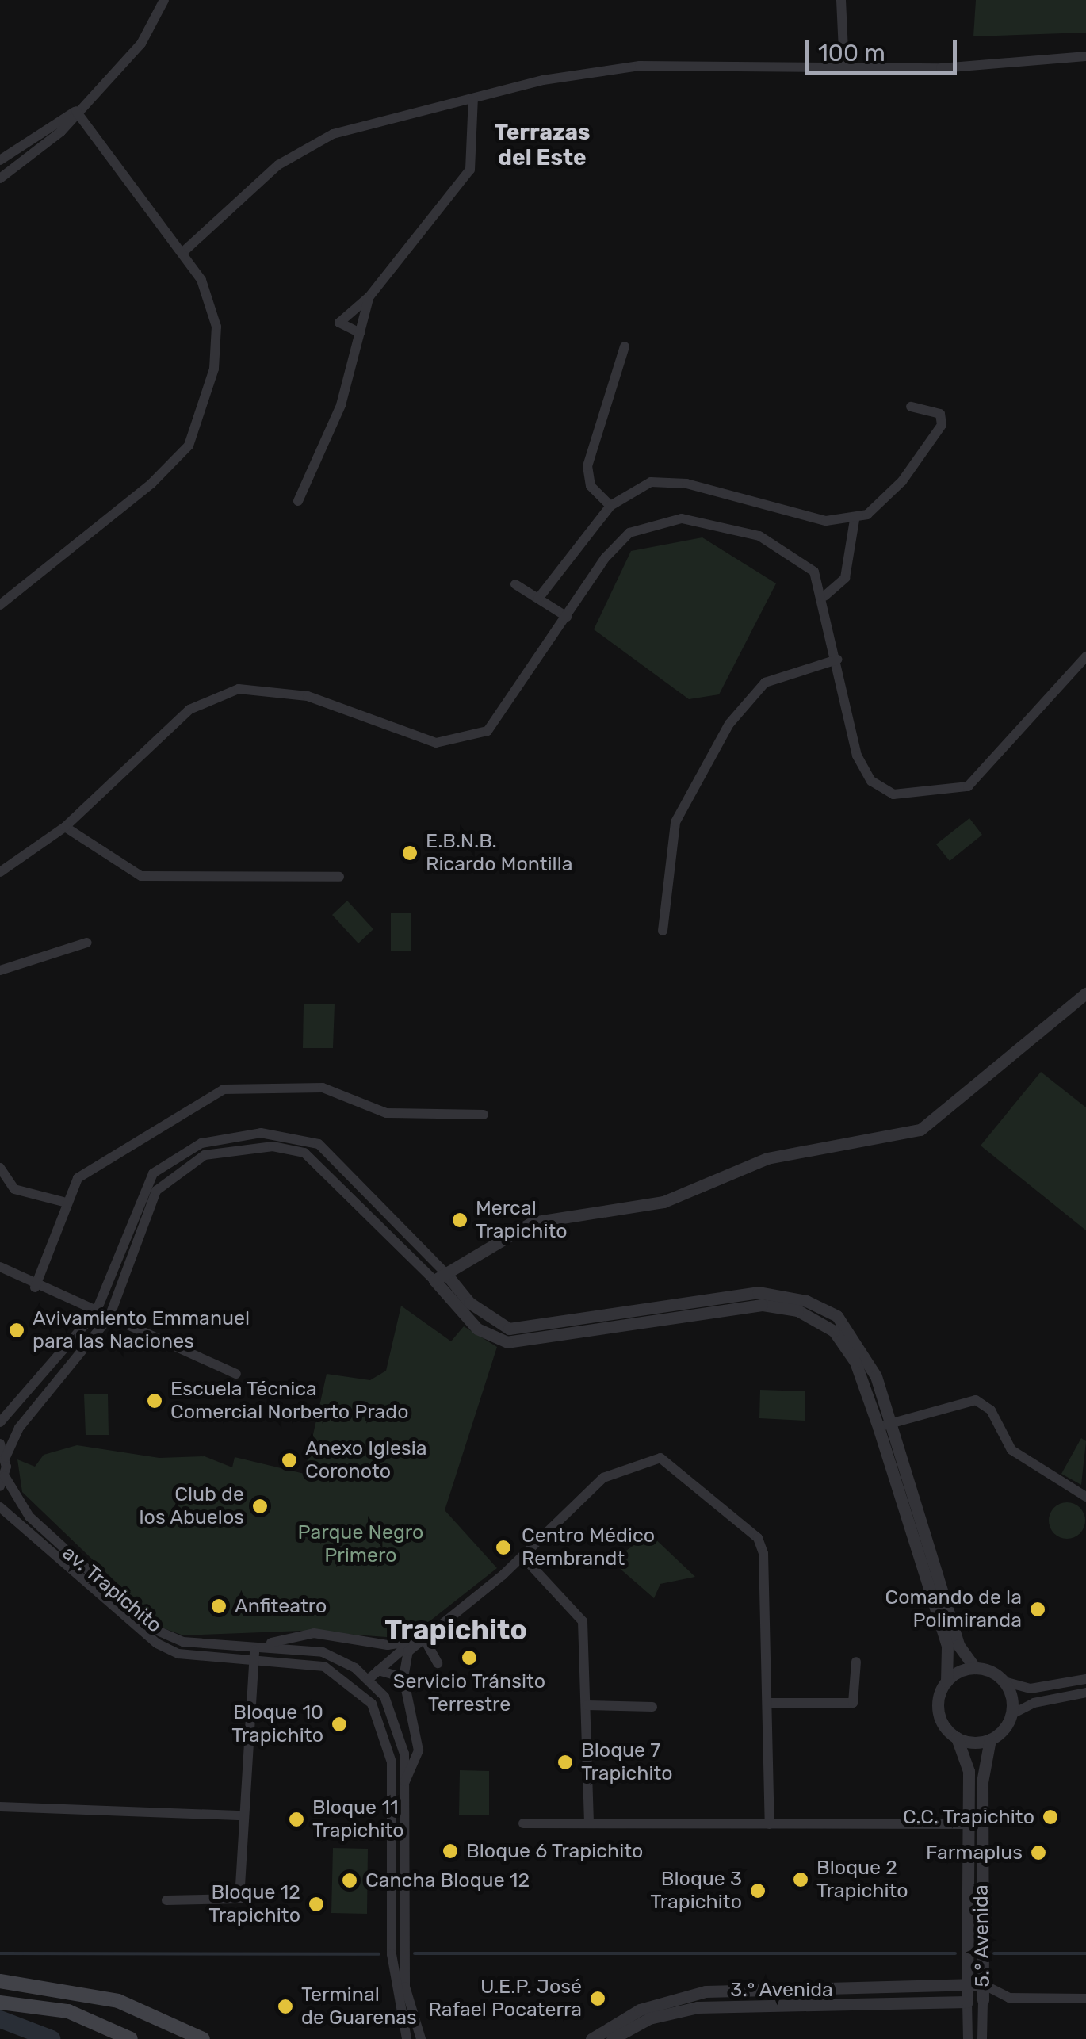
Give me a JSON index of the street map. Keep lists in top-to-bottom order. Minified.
{"streets":{"street":["av. Trapichito","5.° Avenida","3.° Avenida"]},"crossings":[["5.° Avenida","3.° Avenida"]],"districts":["Terrazas del Este","Trapichito"],"parks":["Parque Negro Primero"],"places":["E.B.N.B. Ricardo Montilla","Mercal Trapichito","Avivamiento Emmanuel para las Naciones","Escuela Técnica Comercial Norberto Prado","Anexo Iglesia Coronoto","Club de los Abuelos","Centro Médico Rembrandt","Anfiteatro","Comando de la Polimiranda","Servicio Tránsito Terrestre","Bloque 10 Trapichito","Bloque 7 Trapichito","C.C. Trapichito","Bloque 11 Trapichito","Bloque 6 Trapichito","Farmaplus","Bloque 2 Trapichito","Cancha Bloque 12","Bloque 3 Trapichito","Bloque 12 Trapichito","U.E.P. José Rafael Pocaterra","Terminal de Guarenas"],"scale_bar":"100 m"}
